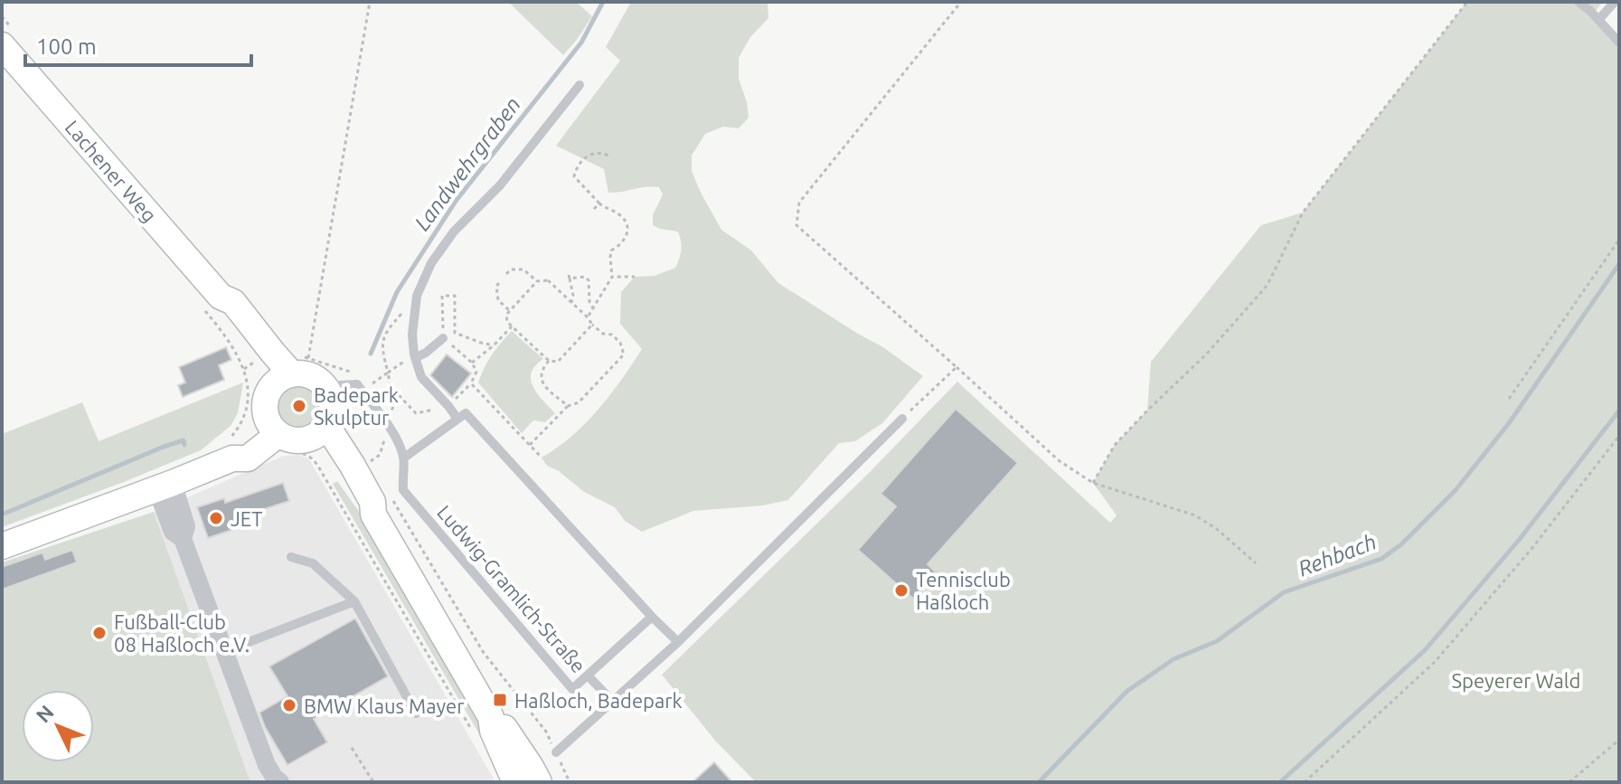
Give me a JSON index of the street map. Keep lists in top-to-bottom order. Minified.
{"streets":{"main road":["Lachener Weg"],"lane":["Ludwig-Gramlich-Straße"]},"water":["Landwehrgraben","Rehbach"],"parks":["Speyerer Wald"],"places":{"other":["Badepark Skulptur","JET","Tennisclub Haßloch","Fußball-Club 08 Haßloch e.V.","BMW Klaus Mayer"],"transit":["Haßloch, Badepark"]},"scale_bar":"100 m","north":"top left"}
